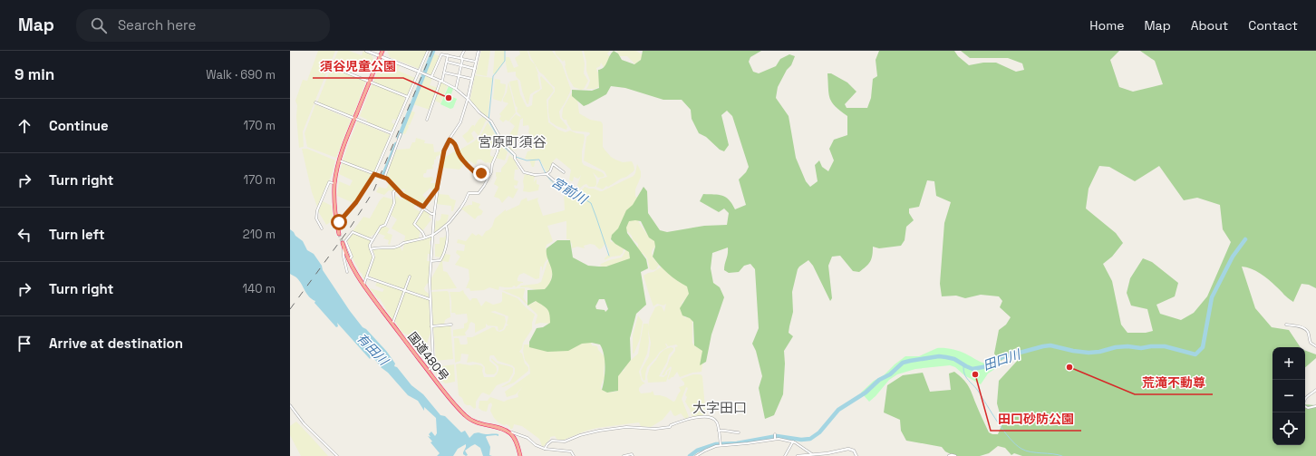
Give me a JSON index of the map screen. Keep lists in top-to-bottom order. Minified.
{"streets":{"highway":["国道480号"]},"districts":["宮原町須谷","大字田口"],"water":["宮前川","有田川","田口川"],"places":["須谷児童公園","荒滝不動尊","田口砂防公園"],"page":{"header":"Map","search":"Search here","nav":["Home","Map","About","Contact"],"heading":["9 min","Walk · 690 m"],"list":[["Continue","170 m"],["Turn right","170 m"],["Turn left","210 m"],["Turn right","140 m"],"Arrive at destination"],"map_buttons":["+","−"]}}
